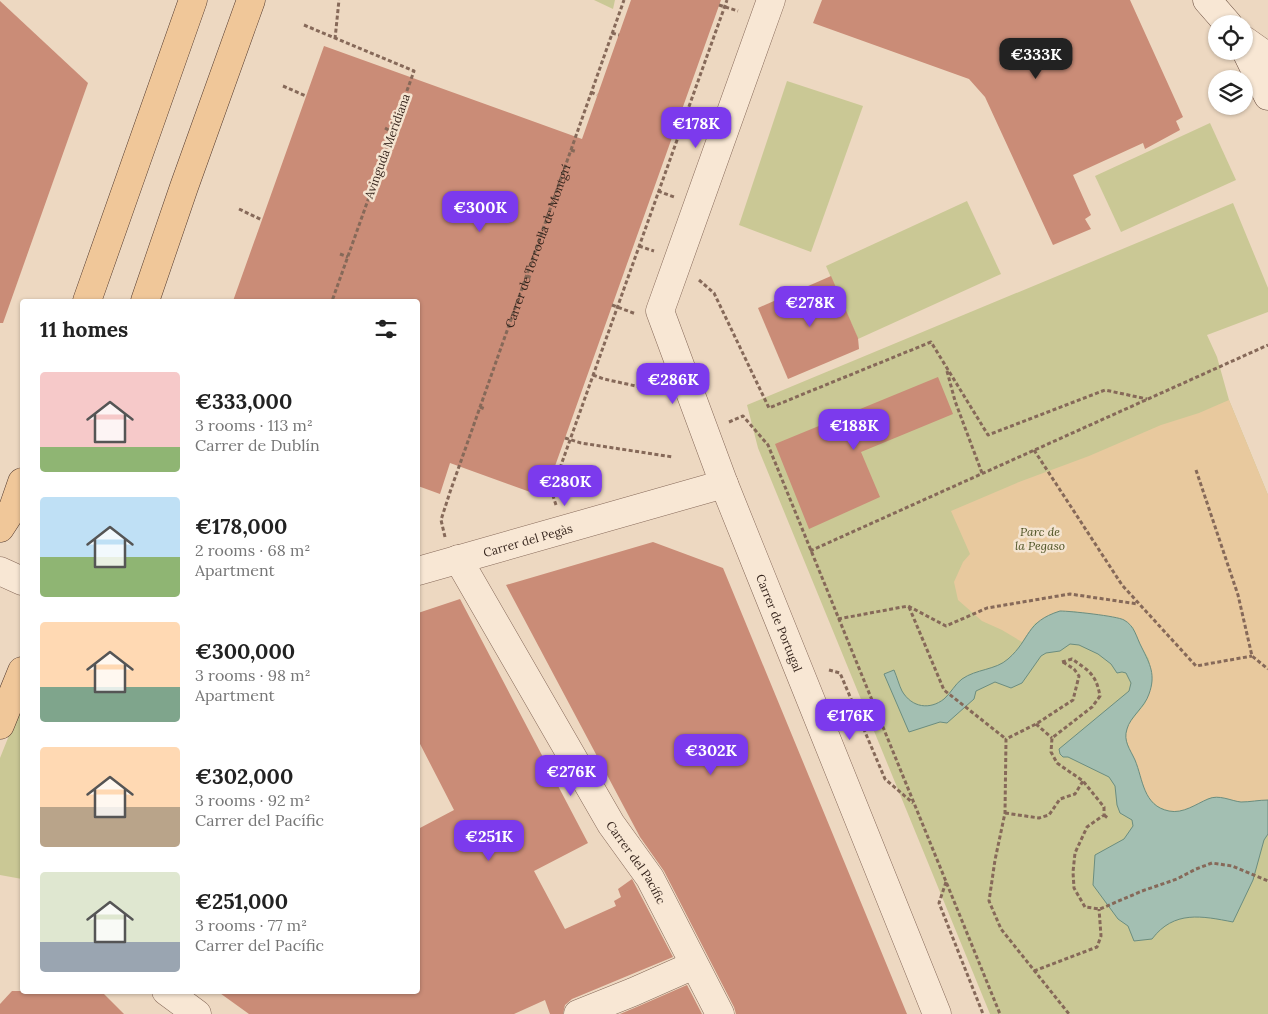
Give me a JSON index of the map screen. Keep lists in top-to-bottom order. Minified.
{"streets":{"street":["Carrer del Pegàs","Carrer de Portugal","Carrer del Pacífic"],"path":["Avinguda Meridiana","Carrer de Torroella de Montgrí"]},"crossings":[["Carrer de Torroella de Montgrí","Carrer del Pegàs"],["Carrer de Torroella de Montgrí","Carrer del Pacífic"],["Carrer del Pegàs","Carrer de Portugal"],["Carrer del Pegàs","Carrer del Pacífic"]],"parks":["Parc de la Pegaso"],"page":{"price":["€333K","€178K","€300K","€278K","€286K","€188K","€280K","€176K","€302K","€276K","€251K"],"heading":"11 homes","list":[{"name":"€333,000","note":"3 rooms · 113 m² · Carrer de Dublín"},{"name":"€178,000","note":"2 rooms · 68 m² · Apartment"},{"name":"€300,000","note":"3 rooms · 98 m² · Apartment"},{"name":"€302,000","note":"3 rooms · 92 m² · Carrer del Pacífic"},{"name":"€251,000","note":"3 rooms · 77 m² · Carrer del Pacífic"}]}}
